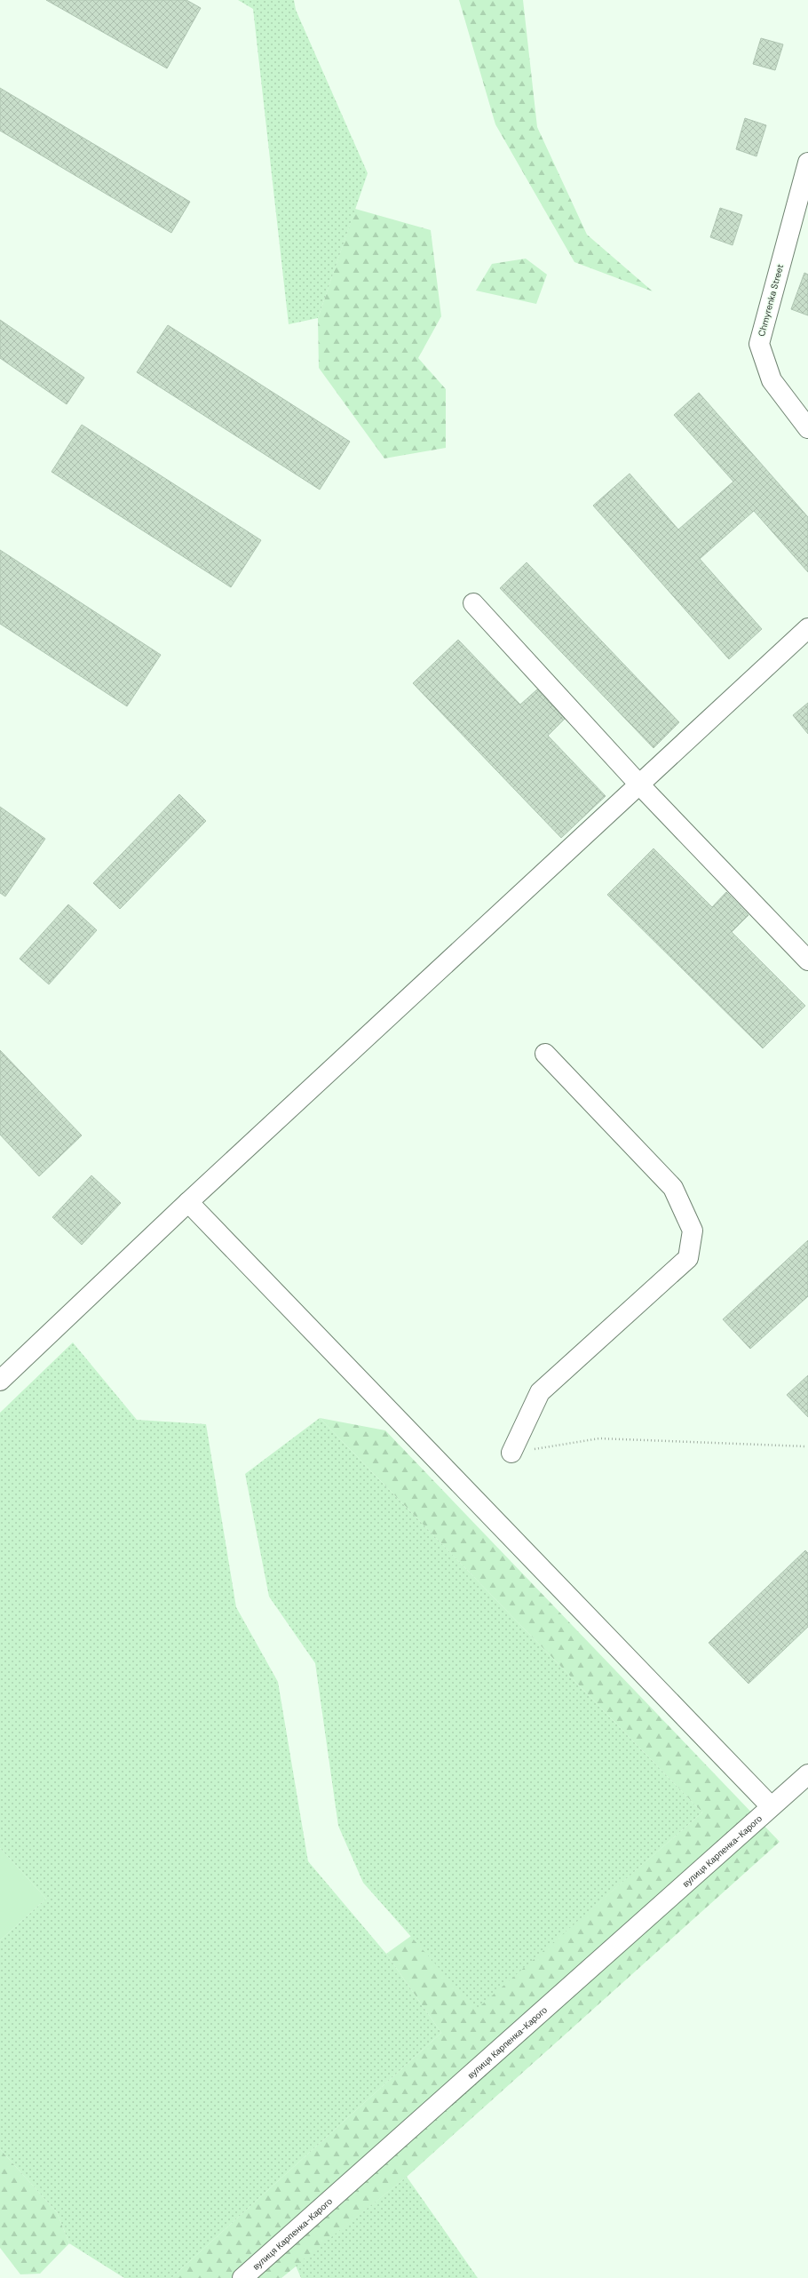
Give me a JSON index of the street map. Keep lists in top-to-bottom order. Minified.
{"streets":{"street":["Chmyrenka Street","вулиця Карпенка-Карого"]}}
